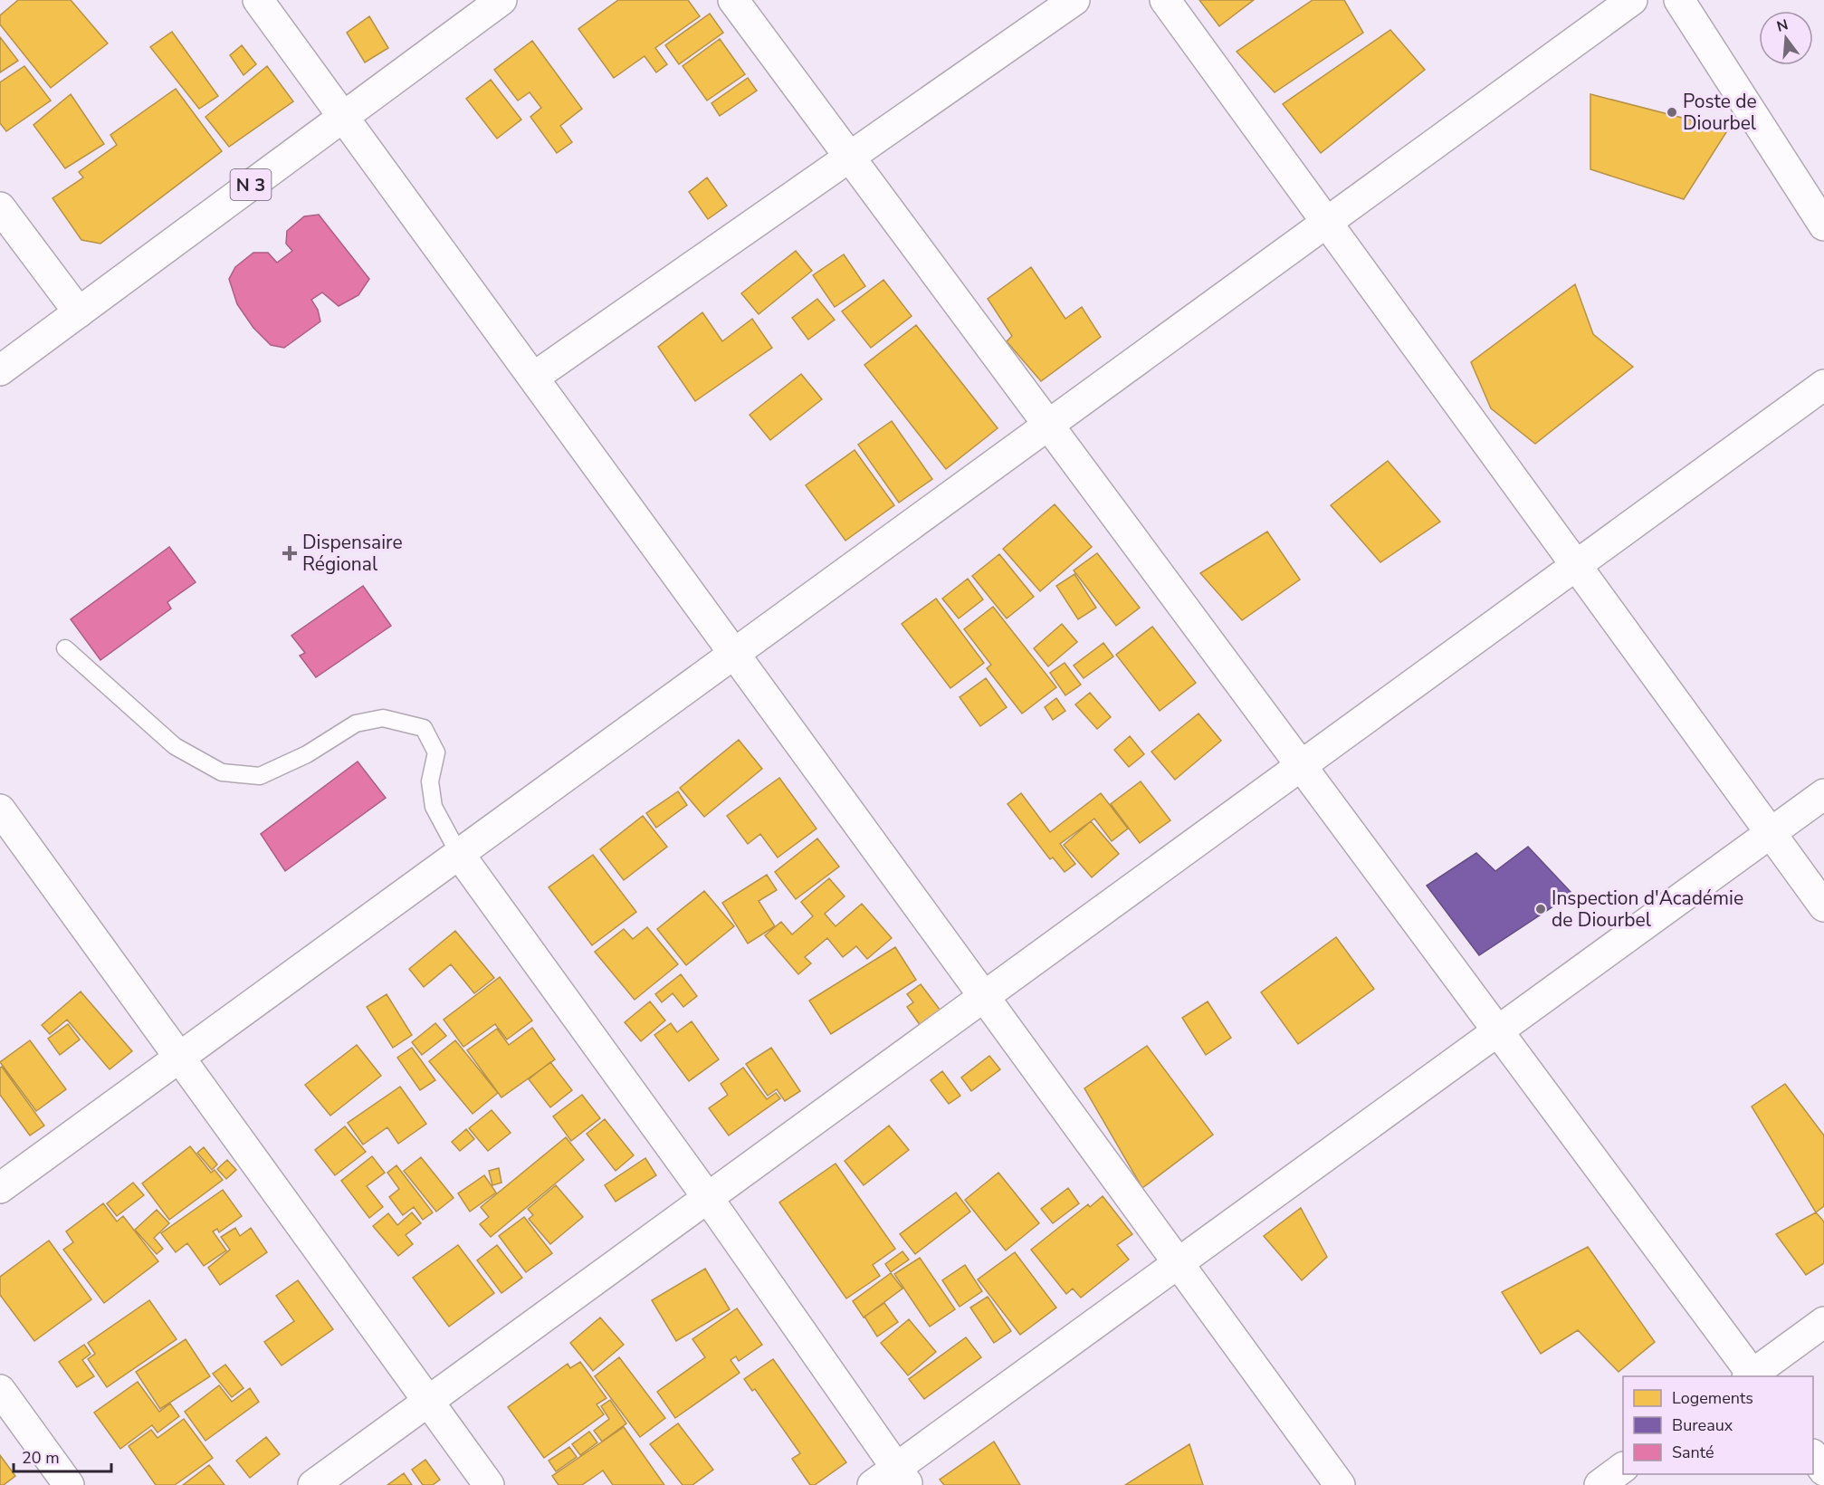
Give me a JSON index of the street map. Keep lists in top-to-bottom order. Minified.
{"streets":{"street":["N 3"]},"places":{"other":["Poste de Diourbel","Inspection d'Académie de Diourbel"],"health":["Dispensaire Régional"]},"legend":["Logements","Bureaux","Santé"],"scale_bar":"20 m","north":"top"}
